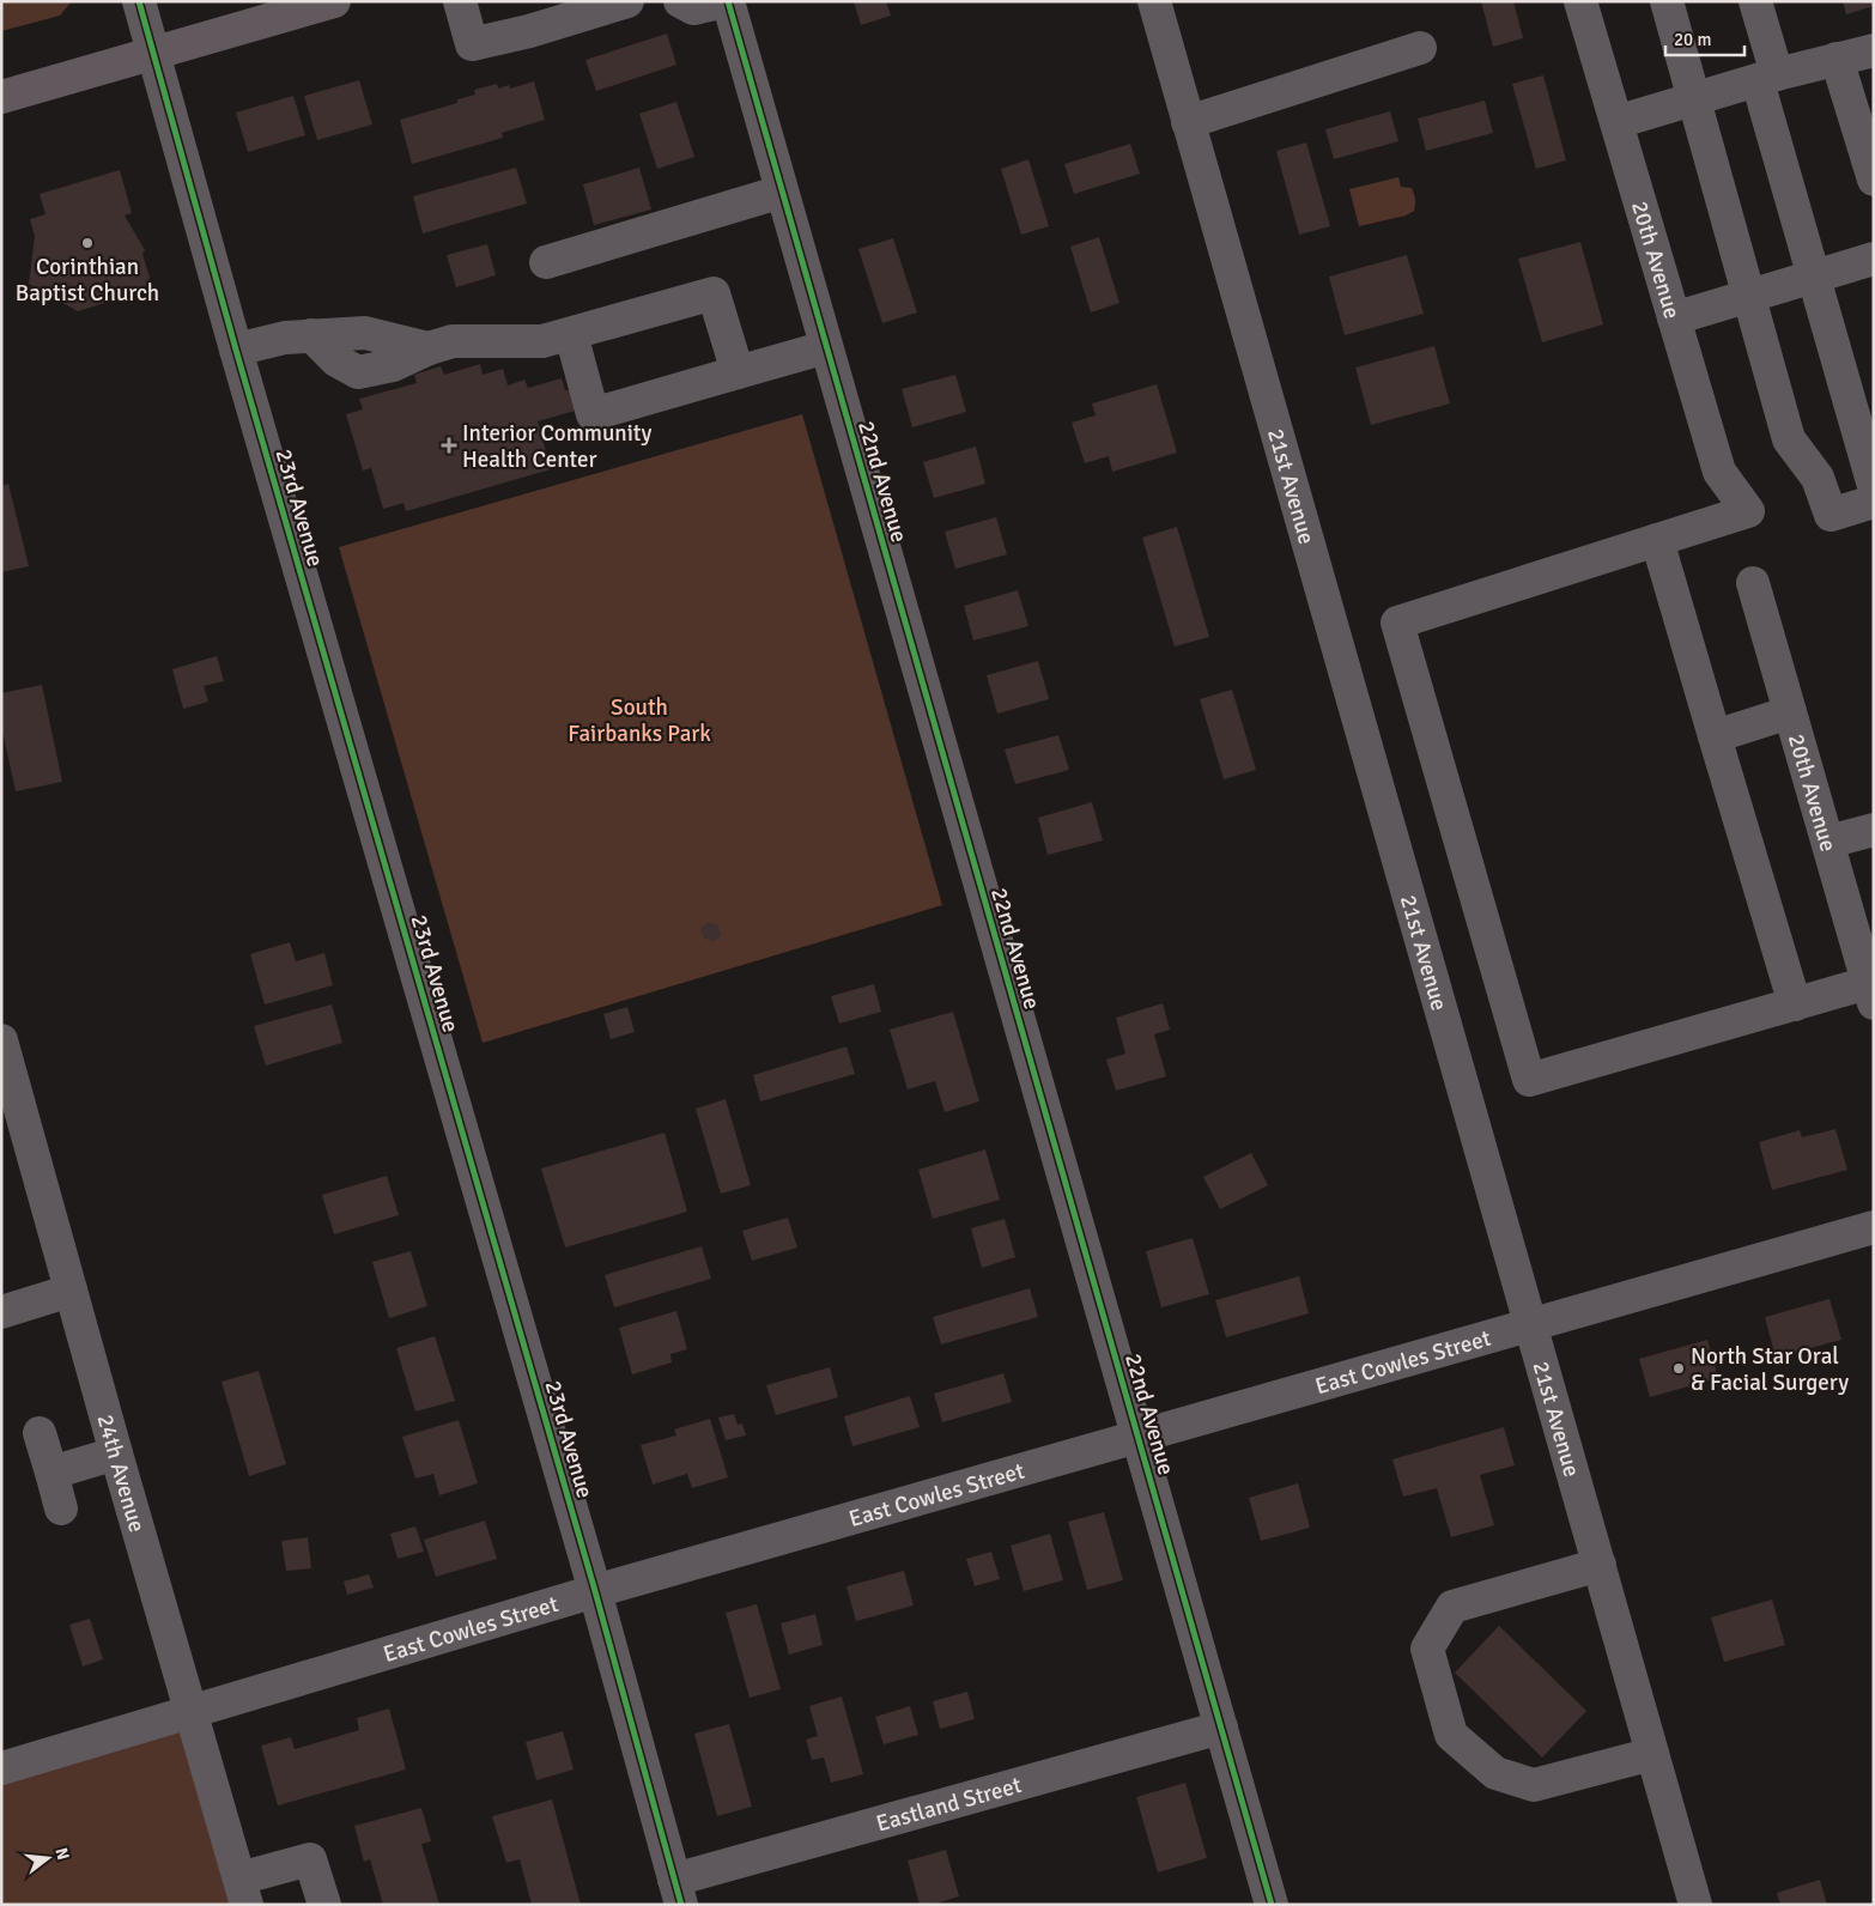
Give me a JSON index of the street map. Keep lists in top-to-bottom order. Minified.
{"streets":{"street":["20th Avenue","22nd Avenue","21st Avenue","23rd Avenue","East Cowles Street","24th Avenue","Eastland Street"]},"crossings":[["22nd Avenue","East Cowles Street"],["22nd Avenue","Eastland Street"],["21st Avenue","East Cowles Street"],["23rd Avenue","East Cowles Street"],["23rd Avenue","Eastland Street"],["East Cowles Street","24th Avenue"]],"parks":["South Fairbanks Park"],"places":{"other":["Corinthian Baptist Church","North Star Oral & Facial Surgery"],"health":["Interior Community Health Center"]},"scale_bar":"20 m","north":"right"}
